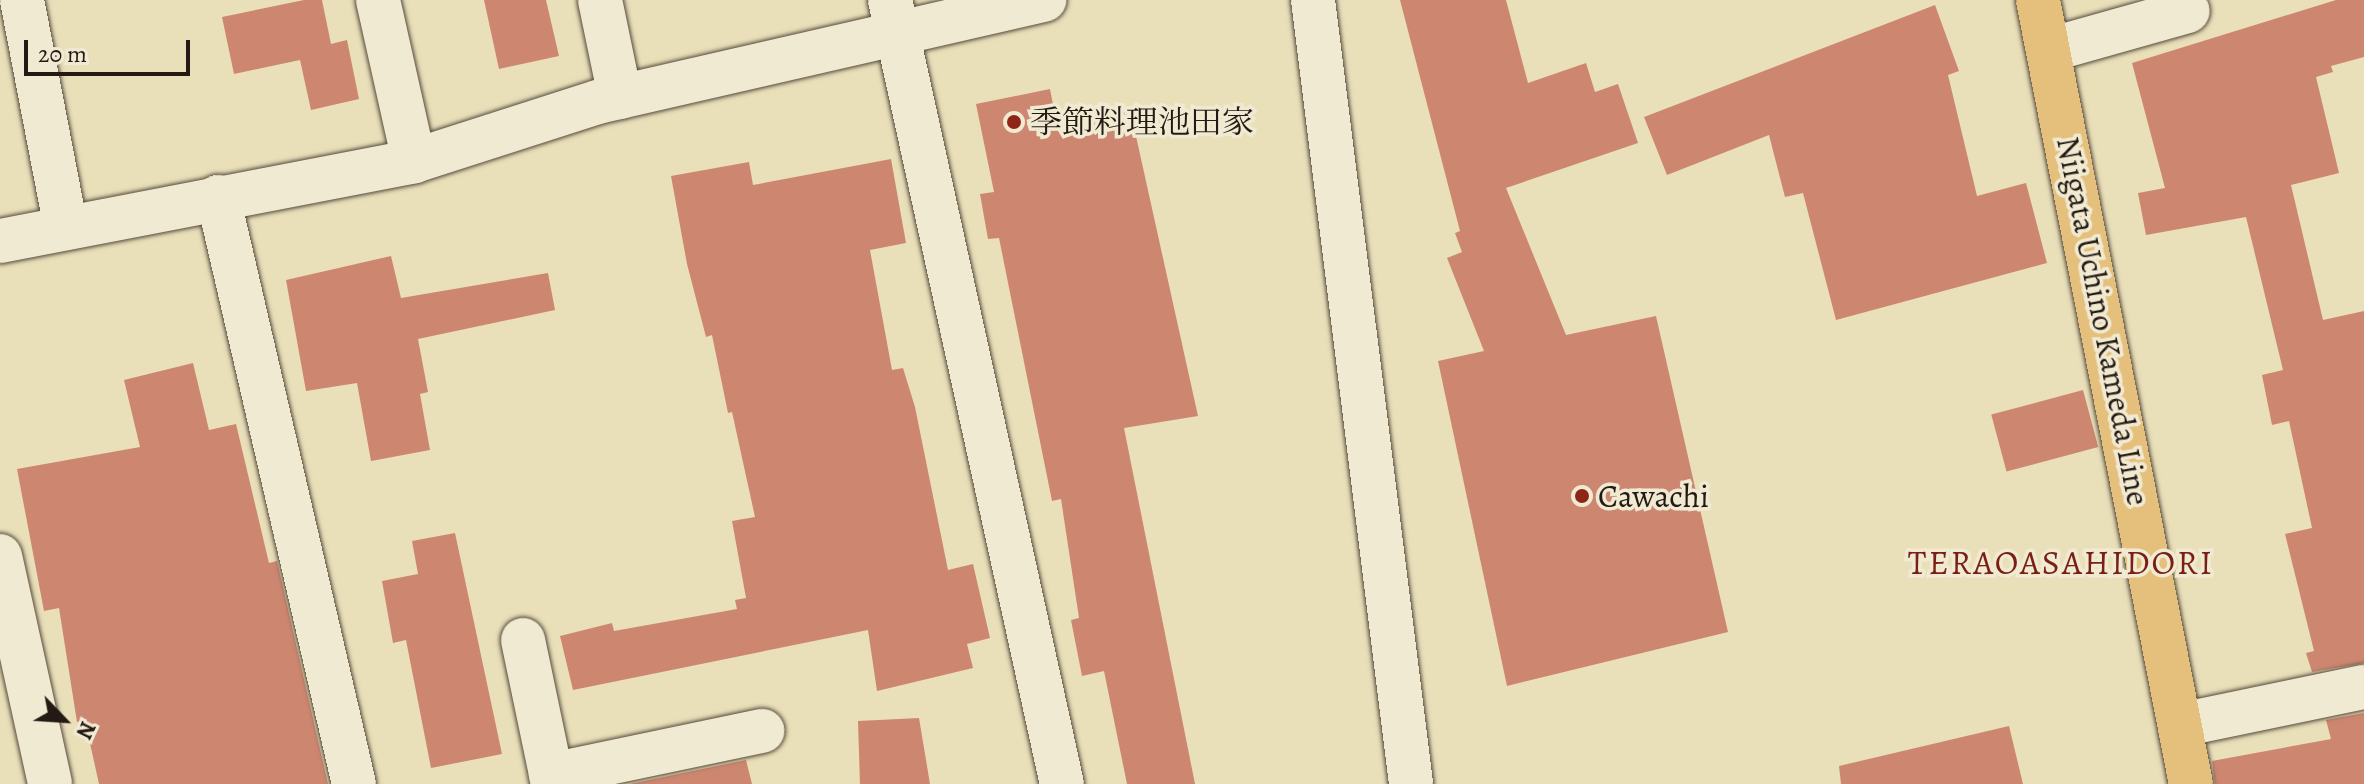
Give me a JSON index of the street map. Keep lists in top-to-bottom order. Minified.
{"streets":{"main road":["Niigata Uchino Kameda Line"]},"districts":["TERAOASAHIDORI"],"places":["季節料理池田家","Cawachi"],"scale_bar":"20 m","north":"bottom right"}
